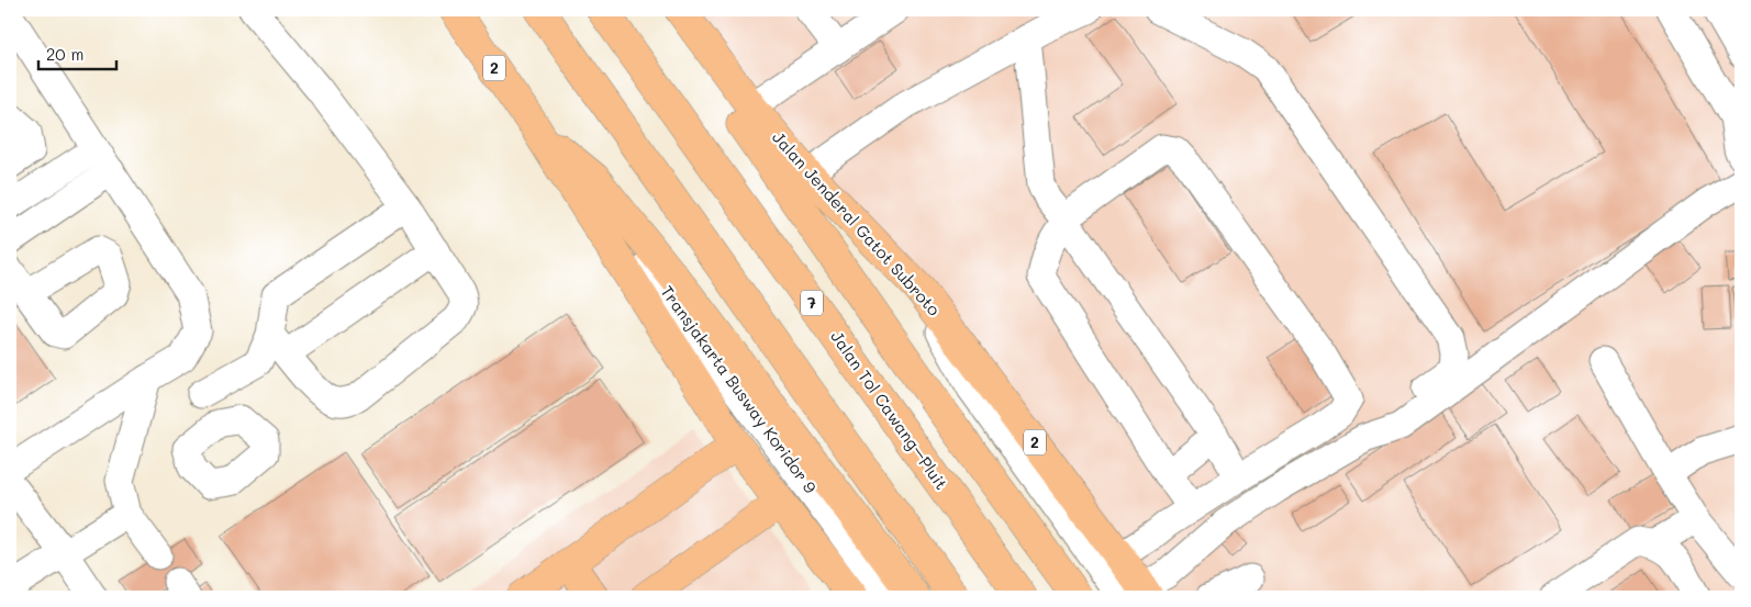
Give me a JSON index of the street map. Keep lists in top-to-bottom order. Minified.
{"streets":{"main road":["2","Jalan Jenderal Gatot Subroto","7","Jalan Tol Cawang–Pluit"],"street":["Transjakarta Busway Koridor 9"]},"scale_bar":"20 m"}
